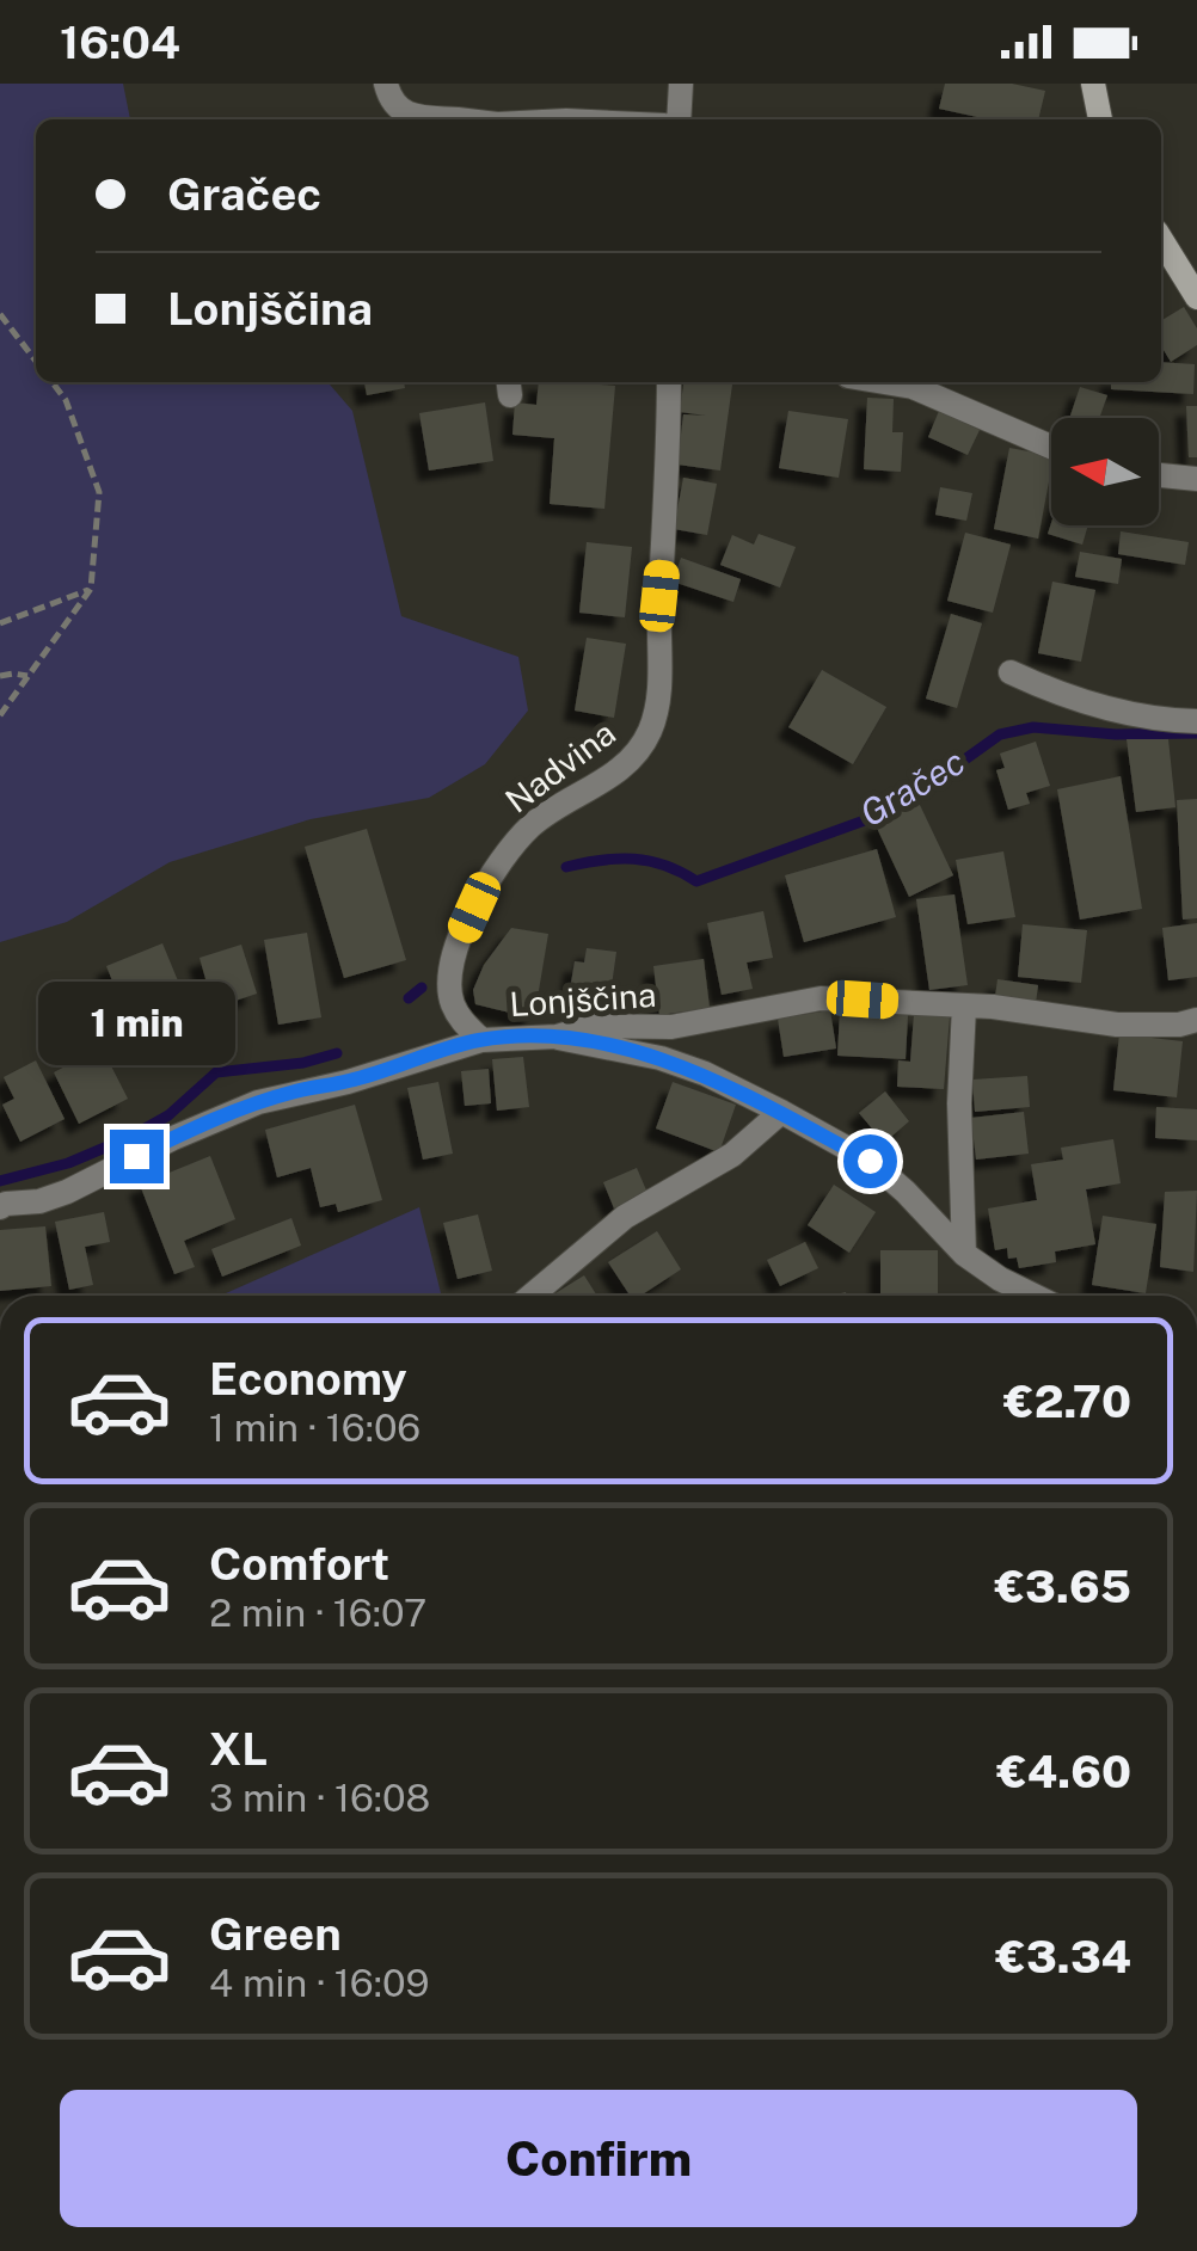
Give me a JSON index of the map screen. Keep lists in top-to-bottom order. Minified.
{"streets":{"street":["Nadvina","Lonjščina"]},"crossings":[["Nadvina","Lonjščina"]],"water":["Gračec"],"north":"left","page":{"status":"16:04","banner":["Gračec","Lonjščina"],"bubble":"1 min","list":[{"name":"Economy","note":"1 min · 16:06","value":"€2.70"},{"name":"Comfort","note":"2 min · 16:07","value":"€3.65"},{"name":"XL","note":"3 min · 16:08","value":"€4.60"},{"name":"Green","note":"4 min · 16:09","value":"€3.34"}],"buttons":"Confirm"}}
